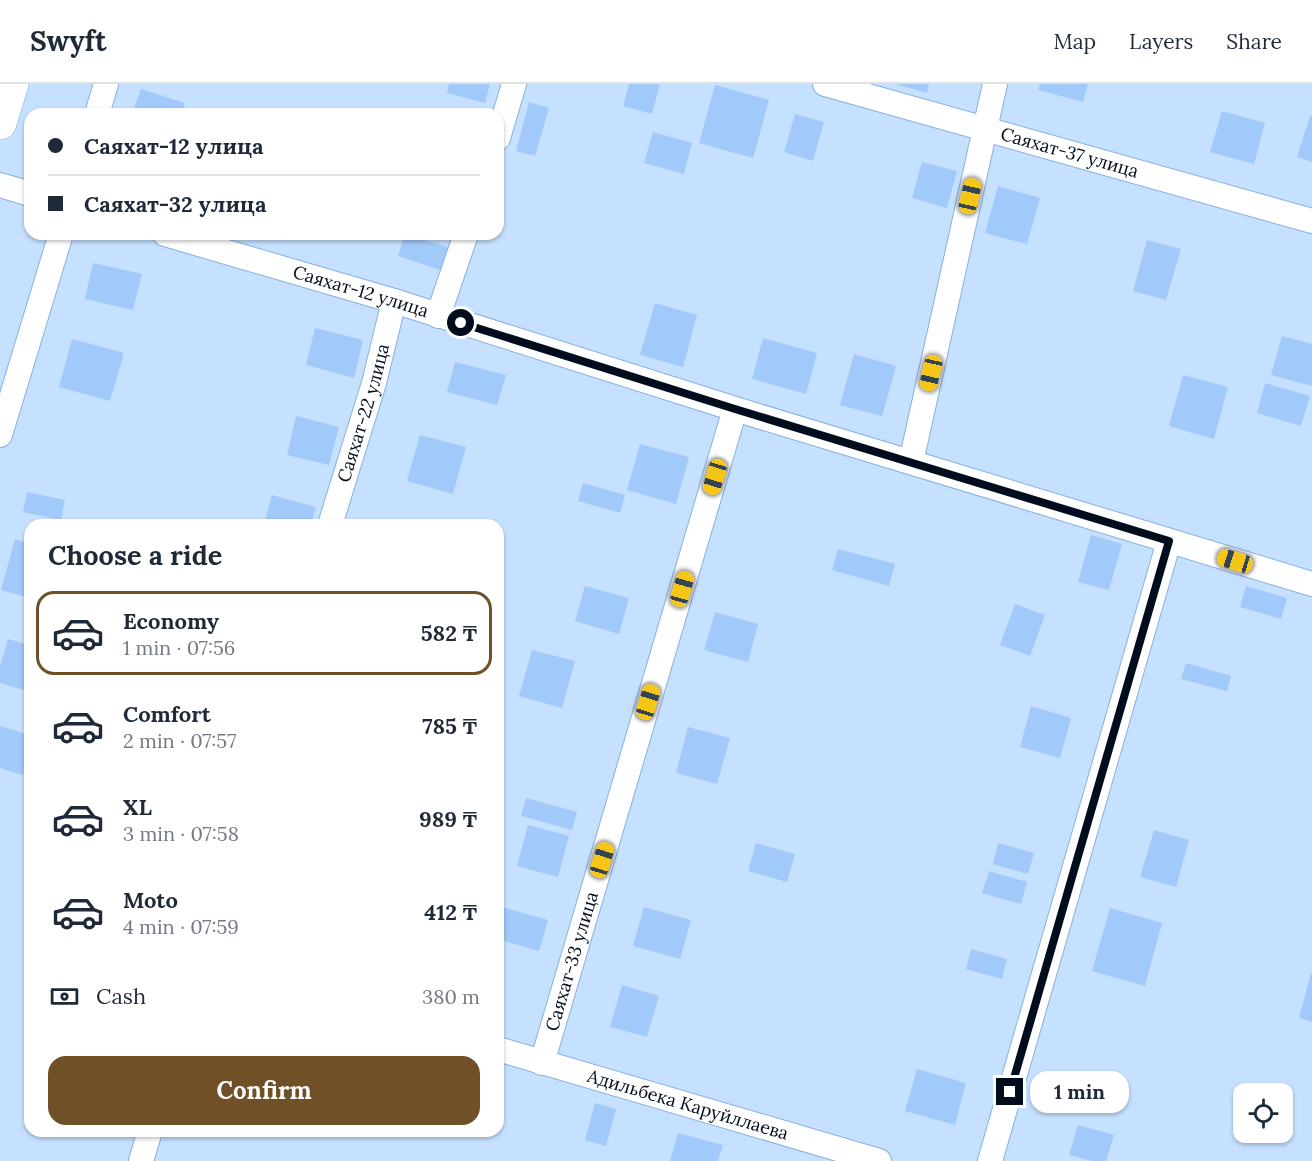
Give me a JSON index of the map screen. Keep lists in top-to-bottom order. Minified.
{"streets":{"street":["Саяхат-37 улица","Саяхат-12 улица","Саяхат-22 улица","Саяхат-33 улица","Адильбека Каруйллаева"]},"crossings":[["Саяхат-12 улица","Саяхат-22 улица"],["Саяхат-12 улица","Саяхат-33 улица"],["Саяхат-33 улица","Адильбека Каруйллаева"]],"page":{"header":"Swyft","nav":["Map","Layers","Share"],"banner":["Саяхат-12 улица","Саяхат-32 улица"],"heading":"Choose a ride","list":[{"name":"Economy","note":"1 min · 07:56","value":"582 ₸"},{"name":"Comfort","note":"2 min · 07:57","value":"785 ₸"},{"name":"XL","note":"3 min · 07:58","value":"989 ₸"},{"name":"Moto","note":"4 min · 07:59","value":"412 ₸"}],"pay":["Cash","380 m"],"buttons":"Confirm","bubble":"1 min"}}
